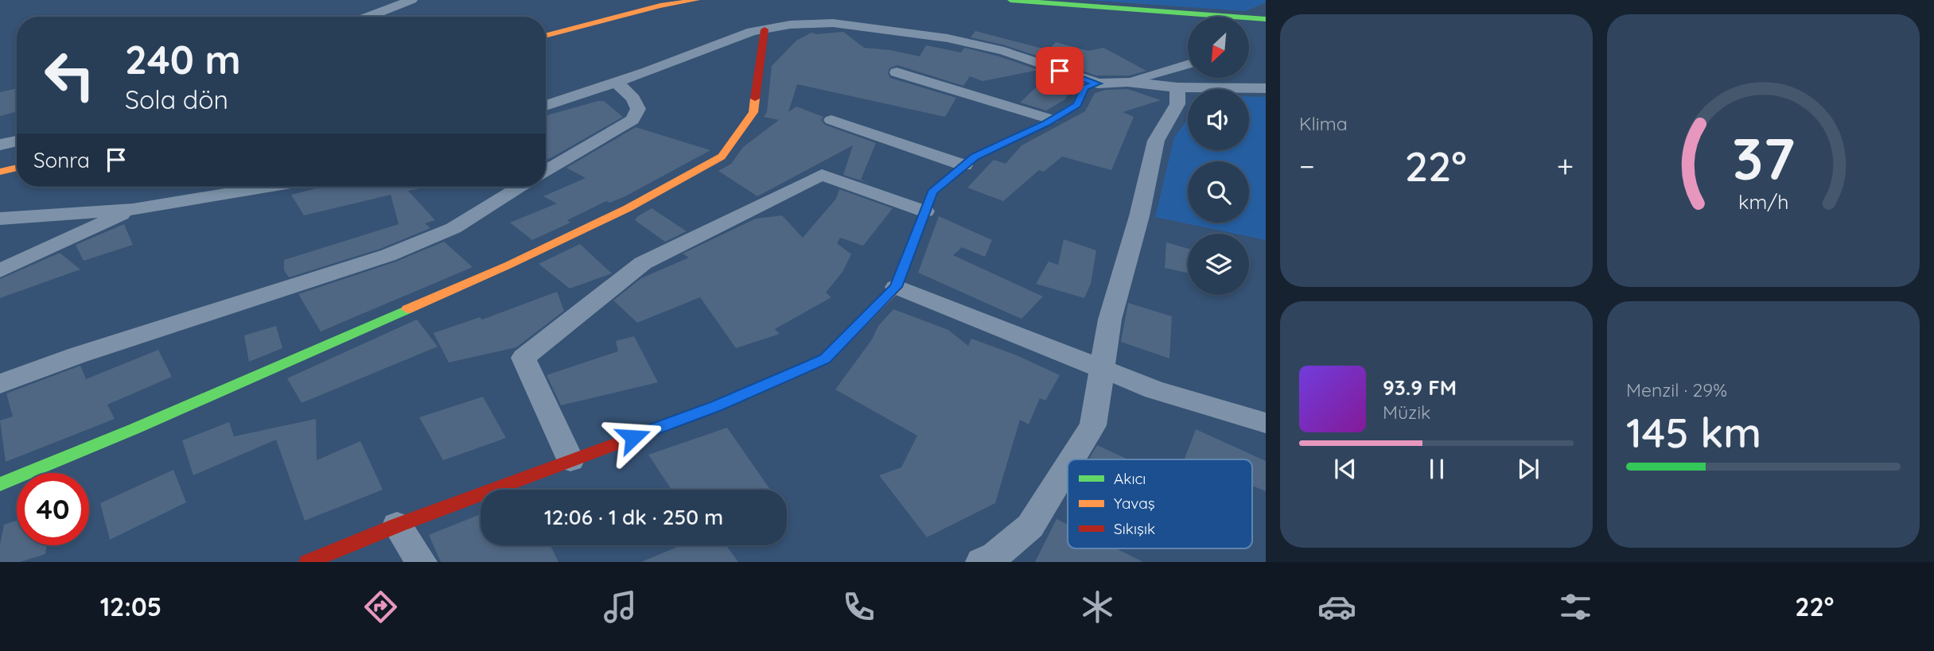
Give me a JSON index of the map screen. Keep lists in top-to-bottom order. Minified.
{"legend":["Akıcı","Yavaş","Sıkışık"],"north":"bottom left","page":{"tile":["Klima",["Menzil · 29%","145 km"]],"turn":["240 m","Sola dön"],"then":"Sonra","heat":["−","22°","+"],"song":["93.9 FM","Müzik"],"limit":"40","trip":"12:06 · 1 dk · 250 m","tabs":["12:05","22°"],"gauge":["37","km/h"]}}
